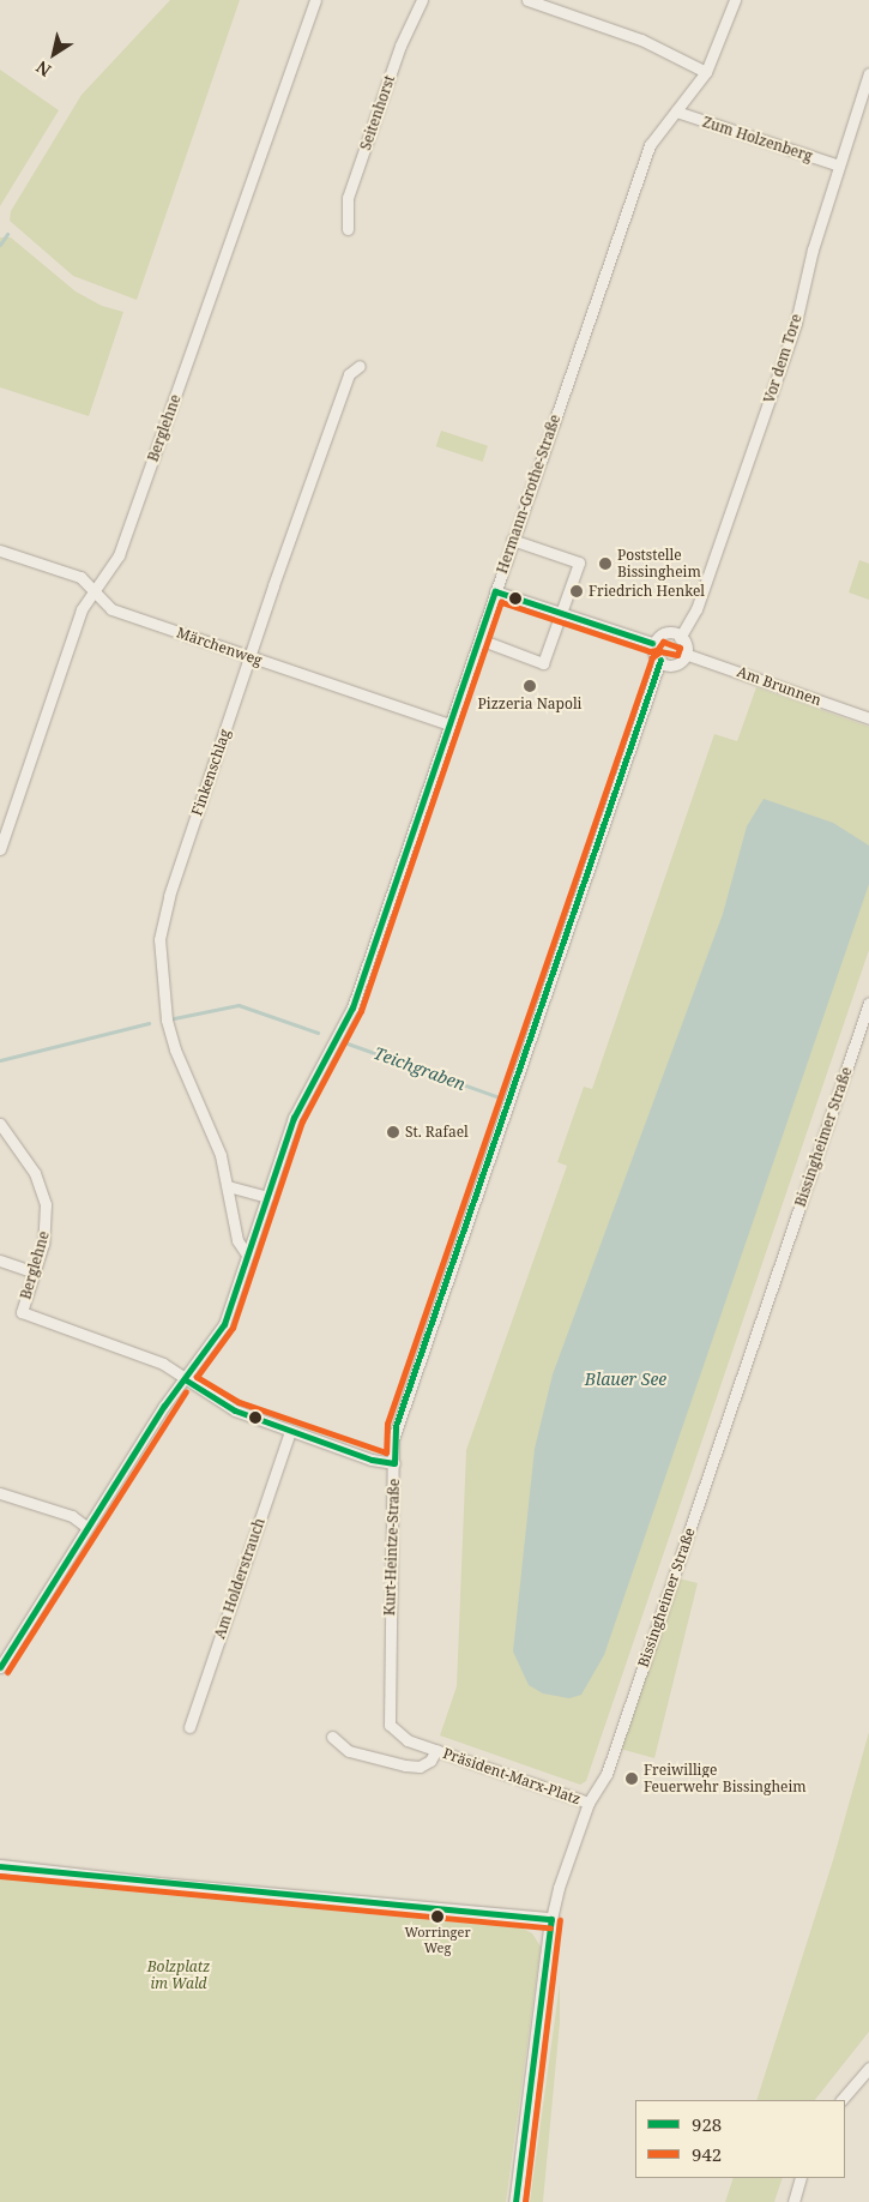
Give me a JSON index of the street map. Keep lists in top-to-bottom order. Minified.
{"streets":{"street":["Seitenhorst","Zum Holzenberg","Vor dem Tore","Berglehne","Hermann-Grothe-Straße","Märchenweg","Am Brunnen","Finkenschlag","Bissingheimer Straße","Kurt-Heintze-Straße","Am Holderstrauch","Präsident-Marx-Platz"]},"crossings":[["Zum Holzenberg","Vor dem Tore"],["Zum Holzenberg","Hermann-Grothe-Straße"],["Vor dem Tore","Am Brunnen"],["Vor dem Tore","Kurt-Heintze-Straße"],["Berglehne","Hermann-Grothe-Straße"],["Berglehne","Märchenweg"],["Hermann-Grothe-Straße","Märchenweg"],["Hermann-Grothe-Straße","Finkenschlag"],["Märchenweg","Finkenschlag"],["Am Brunnen","Kurt-Heintze-Straße"],["Bissingheimer Straße","Präsident-Marx-Platz"],["Kurt-Heintze-Straße","Präsident-Marx-Platz"]],"water":["Teichgraben","Blauer See"],"parks":["Bolzplatz im Wald"],"places":["Poststelle Bissingheim","Friedrich Henkel","Pizzeria Napoli","St. Rafael","Freiwillige Feuerwehr Bissingheim","Worringer Weg"],"lines":["transit line 928","transit line 942"],"legend":["928","942"],"north":"bottom left"}
